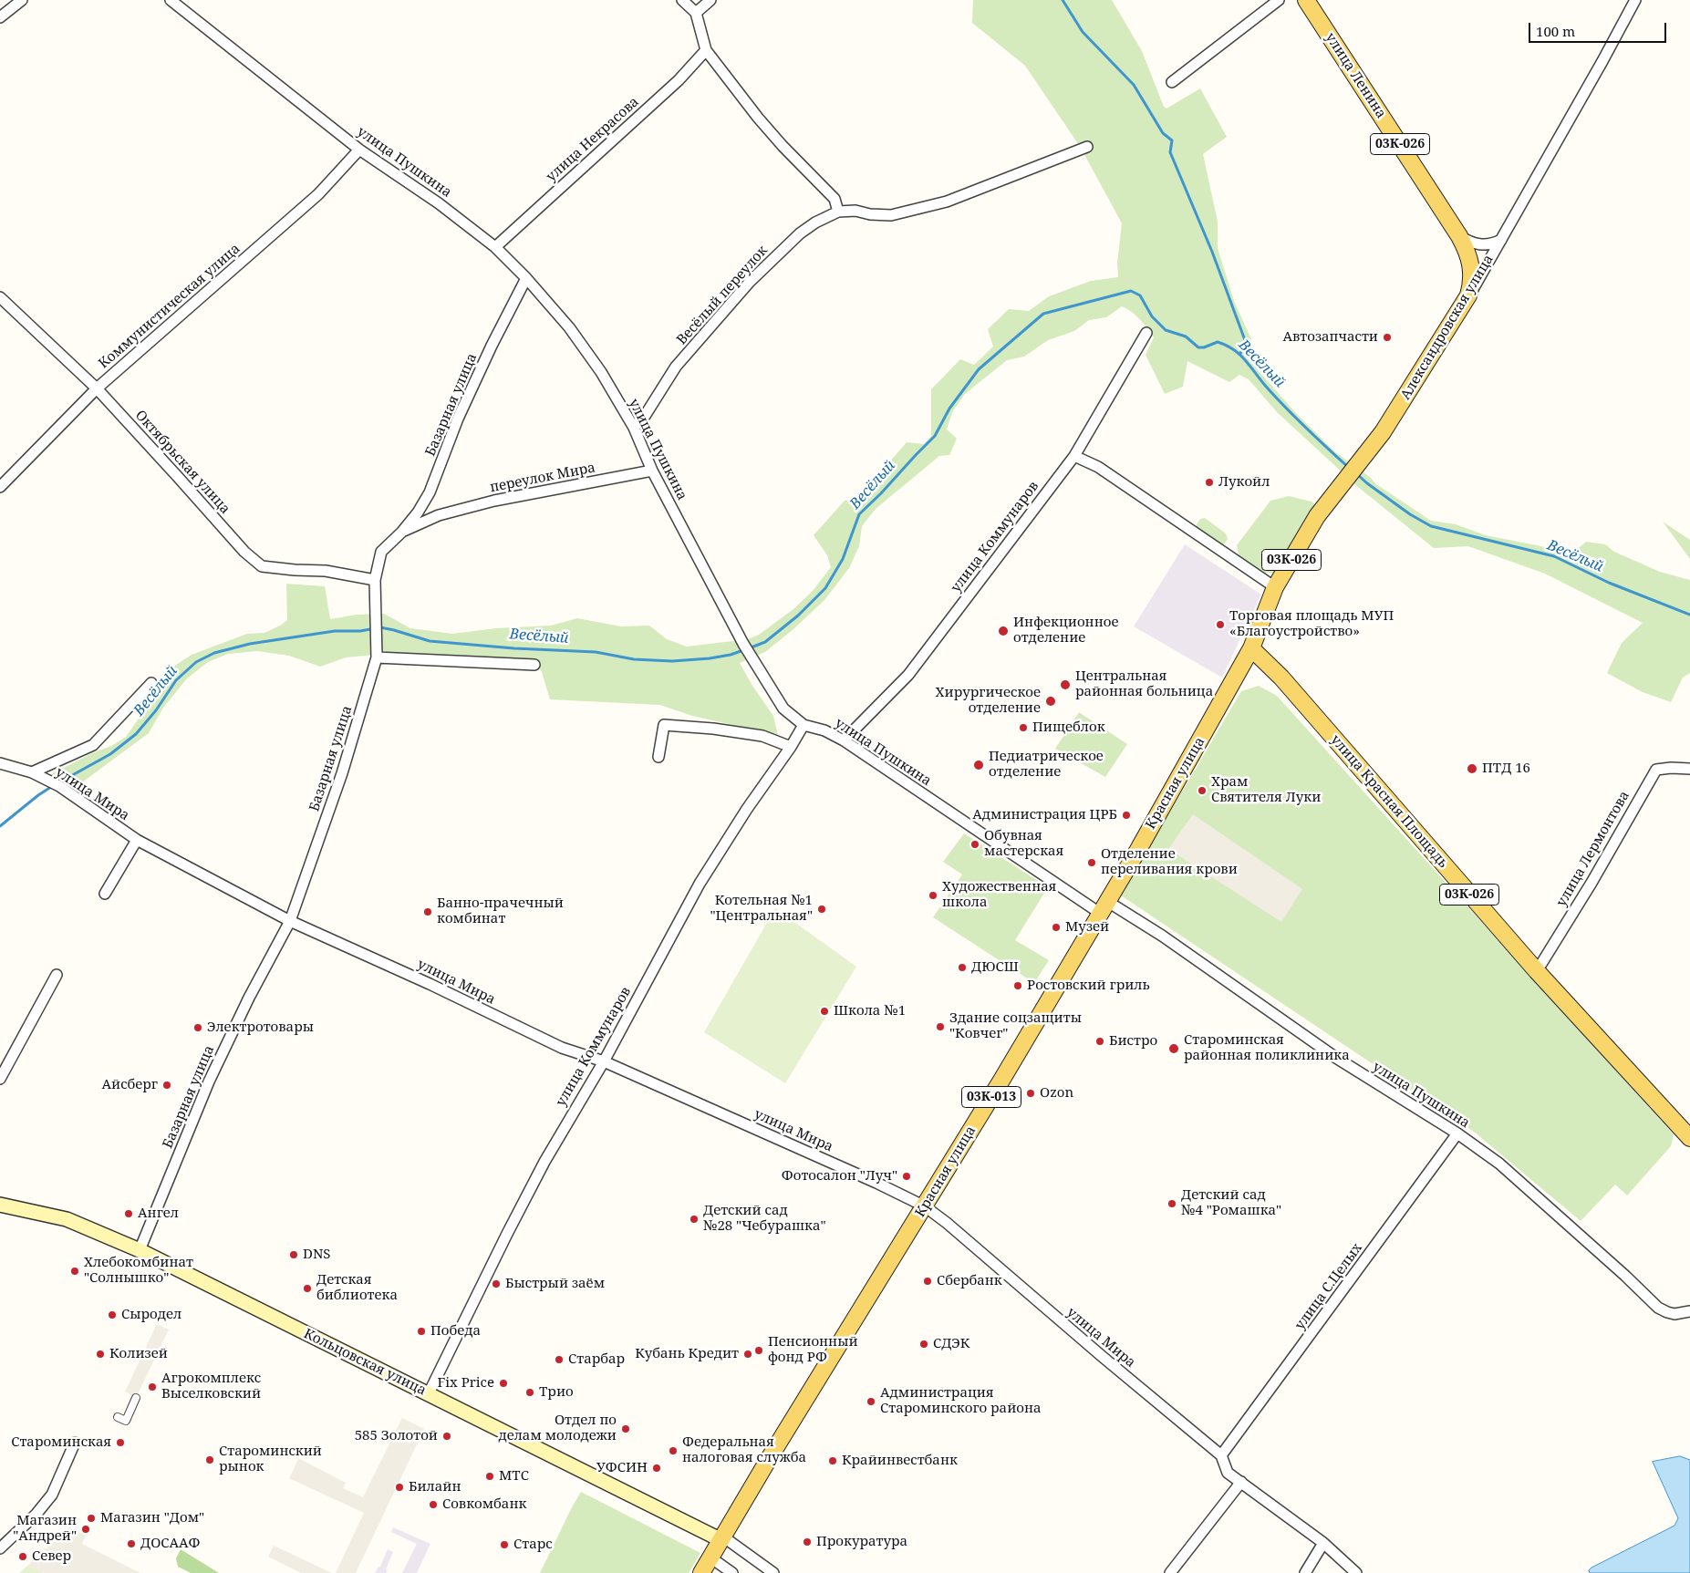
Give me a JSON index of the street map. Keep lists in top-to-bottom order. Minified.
{"streets":{"main road":["улица Ленина","03К-026","Александровская улица","Красная улица","улица Красная Площадь","03К-013","Кольцовская улица"],"street":["улица Некрасова","улица Пушкина","Весёлый переулок","Коммунистическая улица","Базарная улица","Октябрьская улица","переулок Мира","улица Коммунаров","улица Мира","улица Лермонтова","улица С.Целых"]},"crossings":[["улица Ленина","Александровская улица"],["улица Некрасова","улица Пушкина"],["улица Пушкина","Весёлый переулок"],["улица Пушкина","Коммунистическая улица"],["улица Пушкина","Базарная улица"],["улица Пушкина","переулок Мира"],["улица Пушкина","улица Коммунаров"],["улица Пушкина","Красная улица"],["улица Пушкина","улица С.Целых"],["Коммунистическая улица","Октябрьская улица"],["Александровская улица","Красная улица"],["Александровская улица","улица Красная Площадь"],["Базарная улица","Октябрьская улица"],["Базарная улица","переулок Мира"],["Базарная улица","улица Мира"],["Базарная улица","Кольцовская улица"],["улица Коммунаров","улица Мира"],["улица Коммунаров","Кольцовская улица"],["Красная улица","улица Мира"],["Красная улица","улица Красная Площадь"],["Красная улица","Кольцовская улица"],["улица Мира","улица С.Целых"],["улица Красная Площадь","улица Лермонтова"]],"water":["Весёлый"],"places":["Автозапчасти","Лукойл","Торговая площадь МУП «Благоустройство»","Инфекционное отделение","Центральная районная больница","Хирургическое отделение","Пищеблок","Педиатрическое отделение","ПТД 16","Храм Святителя Луки","Администрация ЦРБ","Обувная мастерская","Отделение переливания крови","Художественная школа","Котельная №1 \"Центральная\"","Банно-прачечный комбинат","Музей","ДЮСШ","Ростовский гриль","Школа №1","Здание соцзащиты \"Ковчег\"","Электротовары","Бистро","Староминская районная поликлиника","Айсберг","Ozon","Фотосалон \"Луч\"","Детский сад №4 \"Ромашка\"","Ангел","Детский сад №28 \"Чебурашка\"","DNS","Хлебокомбинат \"Солнышко\"","Сбербанк","Быстрый заём","Детская библиотека","Сыродел","Победа","СДЭК","Пенсионный фонд РФ","Колизей","Кубань Кредит","Старбар","Fix Price","Агрокомплекс Выселковский","Трио","Администрация Староминского района","Отдел по делам молодежи","585 Золотой","Староминская","Федеральная налоговая служба","Староминский рынок","Крайинвестбанк","УФСИН","МТС","Билайн","Совкомбанк","Магазин \"Дом\"","Магазин \"Андрей\"","Прокуратура","ДОСААФ","Старс","Север"],"scale_bar":"100 m"}
